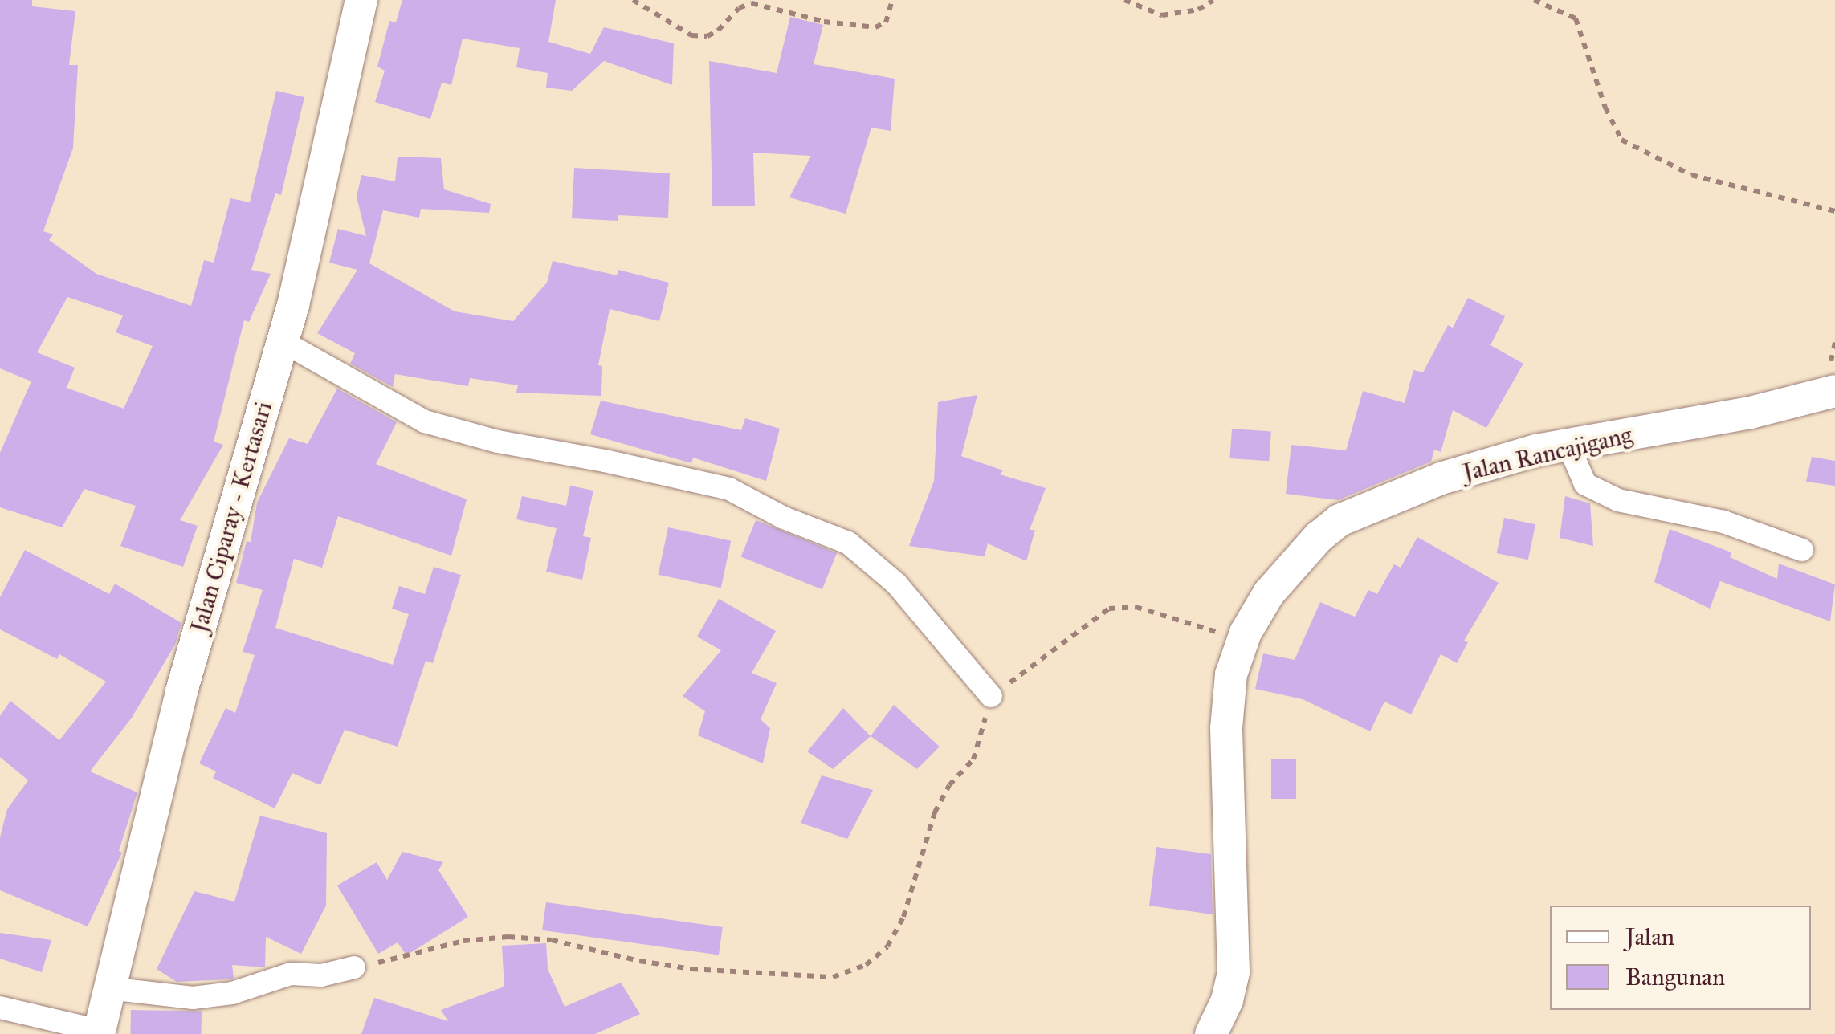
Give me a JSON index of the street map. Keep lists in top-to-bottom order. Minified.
{"streets":{"main road":["Jalan Rancajigang","Jalan Ciparay - Kertasari"]},"legend":["Jalan","Bangunan"]}
